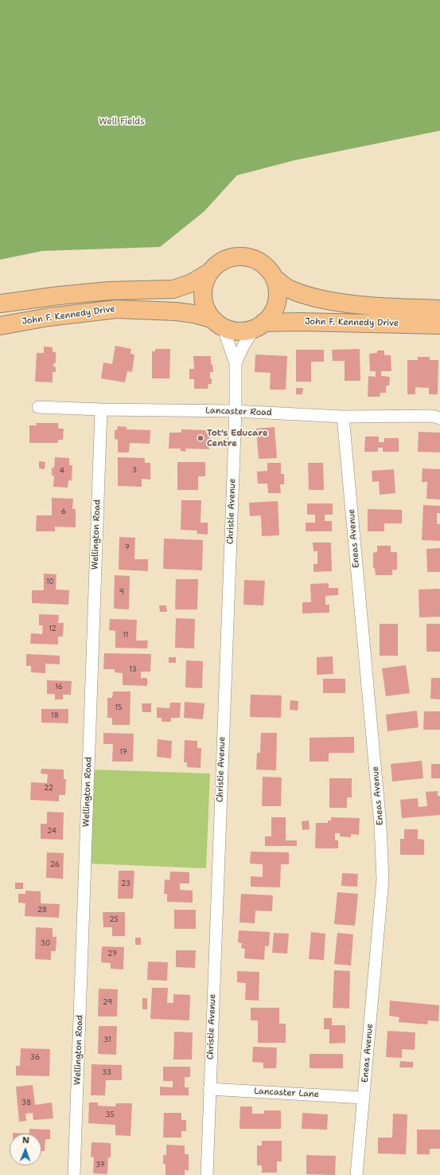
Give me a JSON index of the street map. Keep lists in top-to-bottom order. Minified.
{"streets":{"highway":["John F. Kennedy Drive"],"street":["Lancaster Road","Christie Avenue","Wellington Road","Eneas Avenue","Lancaster Lane"]},"crossings":[["John F. Kennedy Drive","Christie Avenue"],["Lancaster Road","Christie Avenue"],["Lancaster Road","Wellington Road"],["Lancaster Road","Eneas Avenue"],["Christie Avenue","Lancaster Lane"],["Eneas Avenue","Lancaster Lane"]],"parks":["Well Fields"],"places":["Tot's Educare Centre"],"house_numbers":["3","4","6","7","10","9","12","11","13","16","15","18","17","22","24","26","23","28","25","30","27","29","31","36","33","38","35","37"],"north":"top"}
